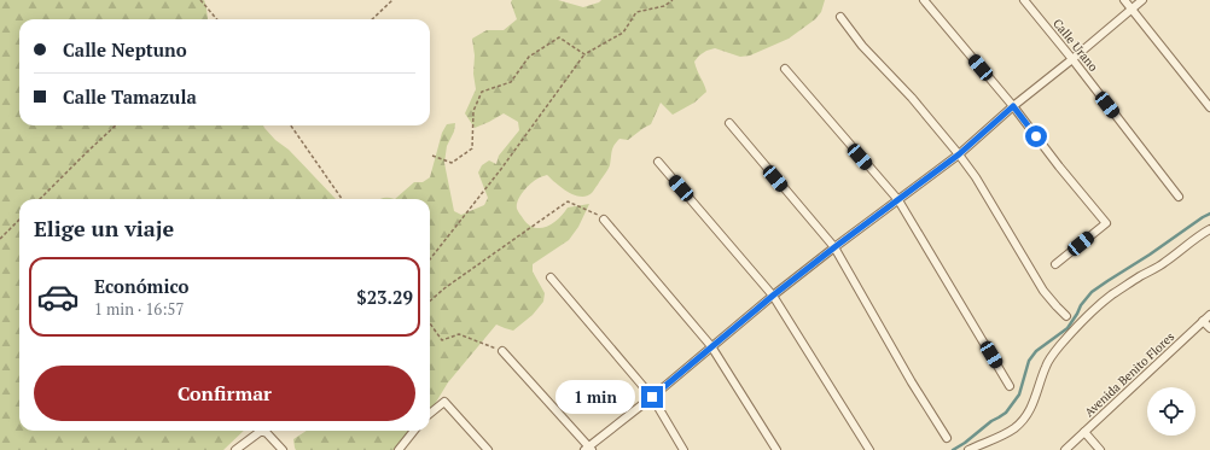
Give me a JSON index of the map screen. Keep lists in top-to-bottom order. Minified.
{"streets":{"street":["Calle Urano","Avenida Benito Flores"]},"page":{"banner":["Calle Neptuno","Calle Tamazula"],"heading":"Elige un viaje","list":[{"name":"Económico","note":"1 min · 16:57","value":"$23.29"}],"buttons":"Confirmar","bubble":"1 min"}}
